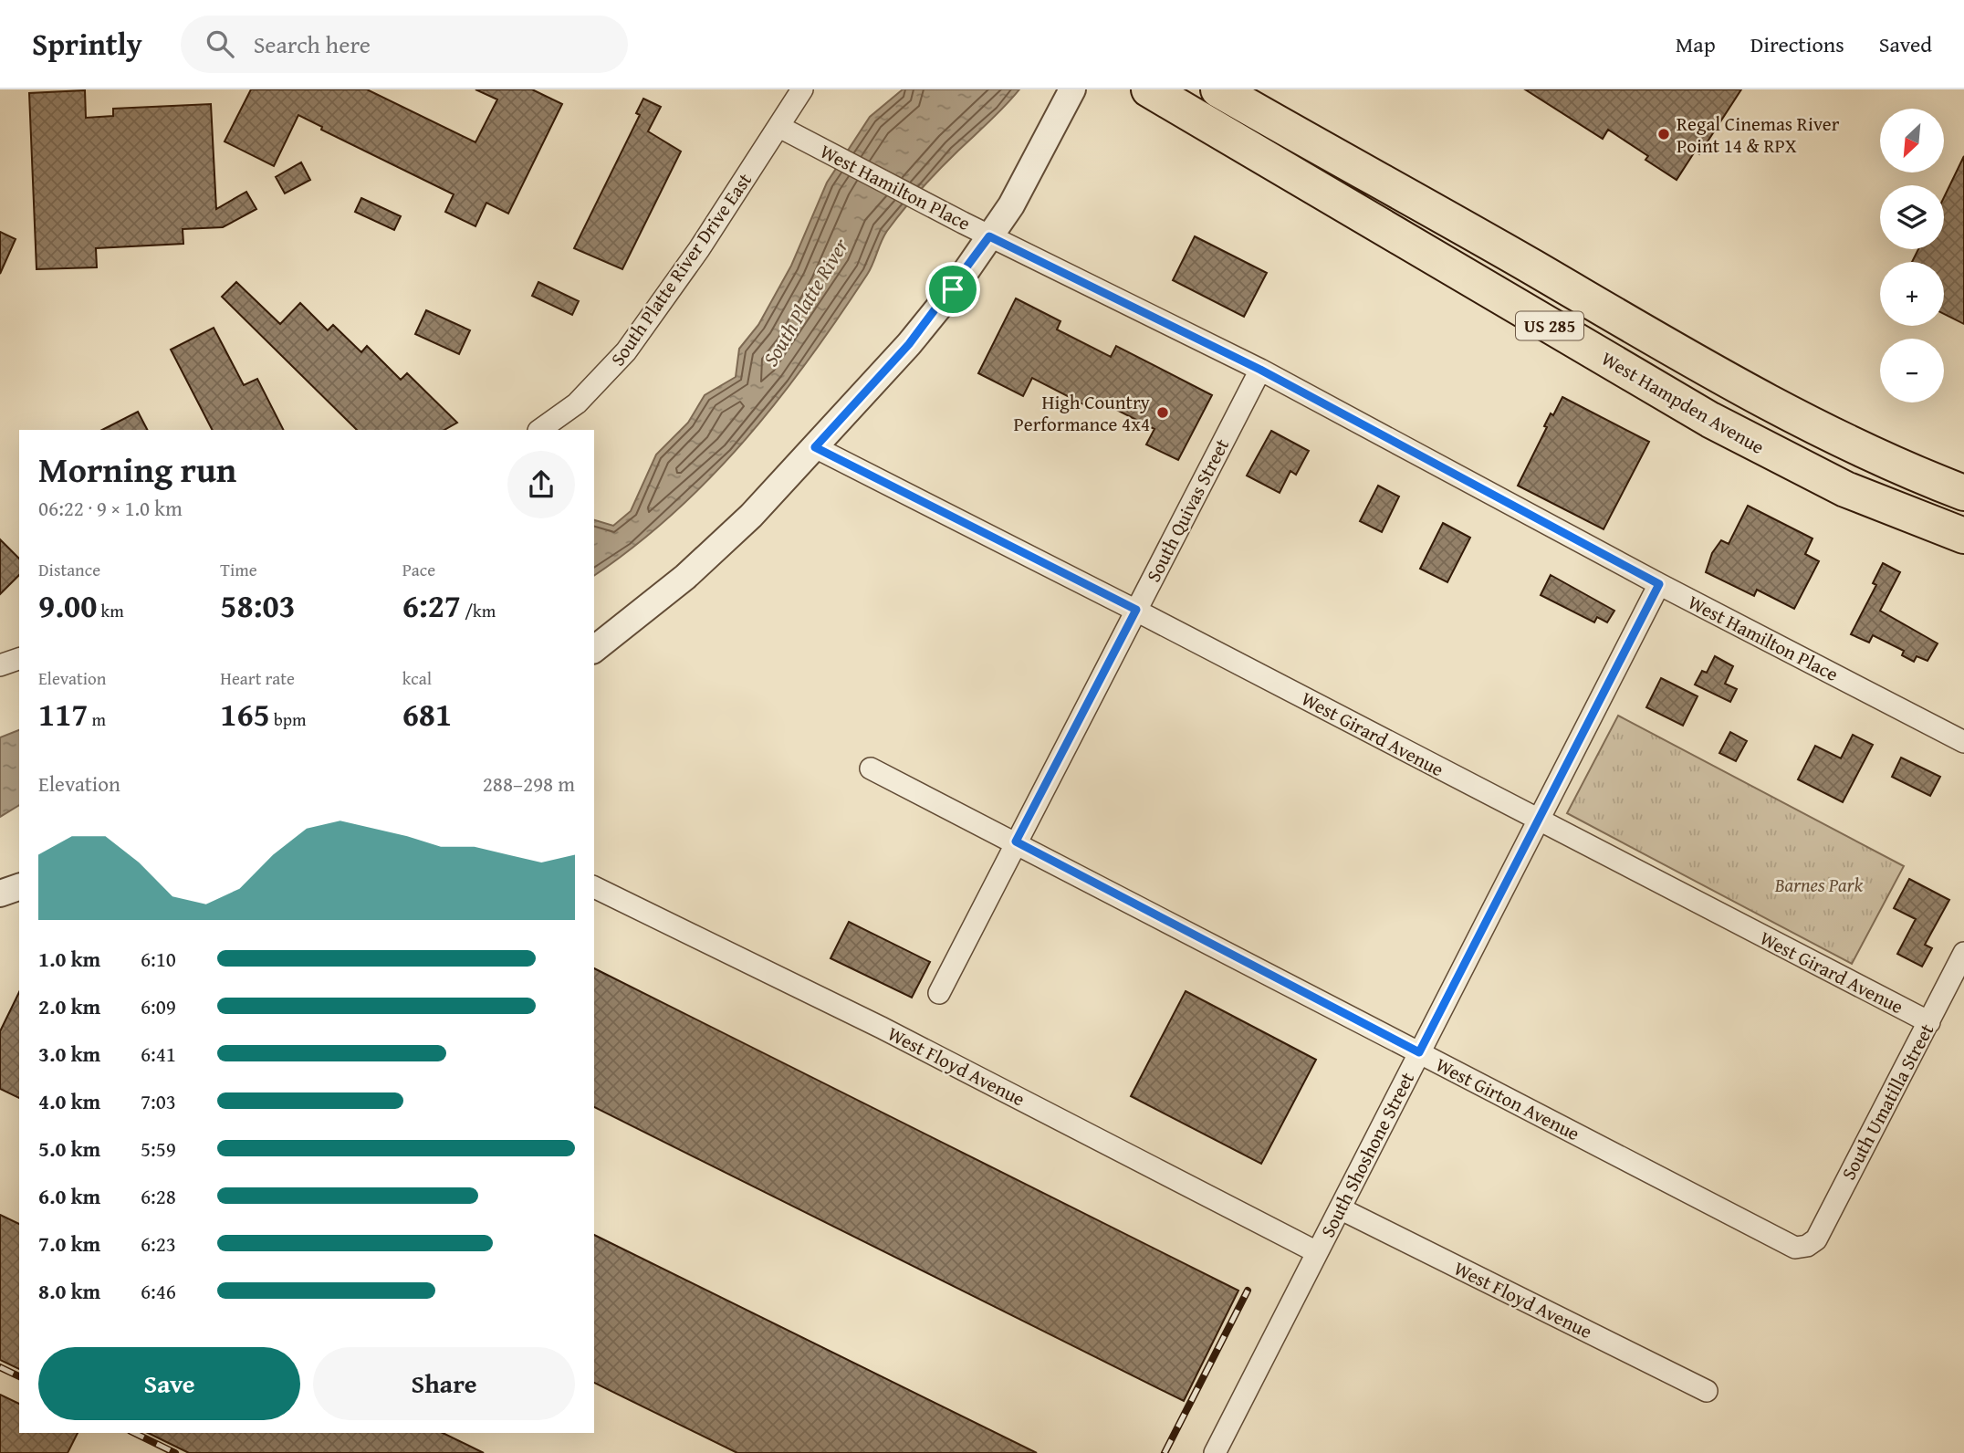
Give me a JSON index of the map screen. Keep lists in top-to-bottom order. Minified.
{"streets":{"highway":["US 285","West Hampden Avenue"],"street":["West Hamilton Place","South Platte River Drive East","South Quivas Street","West Girard Avenue","West Floyd Avenue","West Girton Avenue","South Umatilla Street","South Shoshone Street"]},"crossings":[["West Hamilton Place","South Platte River Drive East"],["West Hamilton Place","South Quivas Street"],["West Hamilton Place","South Shoshone Street"],["South Quivas Street","West Girard Avenue"],["South Quivas Street","West Girton Avenue"],["West Girard Avenue","South Umatilla Street"],["West Girard Avenue","South Shoshone Street"],["West Floyd Avenue","South Shoshone Street"],["West Girton Avenue","South Umatilla Street"],["West Girton Avenue","South Shoshone Street"]],"water":["South Platte River"],"parks":["Barnes Park"],"places":["Regal Cinemas River Point 14 & RPX","High Country Performance 4x4"],"north":"bottom left","page":{"header":"Sprintly","search":"Search here","nav":["Map","Directions","Saved"],"map_buttons":["+","−"],"heading":["Morning run","06:22 · 9 × 1.0 km"],"stats":[["Distance","9.00 km"],["Time","58:03"],["Pace","6:27 /km"],["Elevation","117 m"],["Heart rate","165 bpm"],["kcal","681"]],"chart":["Elevation","288–298 m"],"list":[{"name":"1.0 km","note":"6:10"},{"name":"2.0 km","note":"6:09"},{"name":"3.0 km","note":"6:41"},{"name":"4.0 km","note":"7:03"},{"name":"5.0 km","note":"5:59"},{"name":"6.0 km","note":"6:28"},{"name":"7.0 km","note":"6:23"},{"name":"8.0 km","note":"6:46"}],"buttons":["Save","Share"]}}
